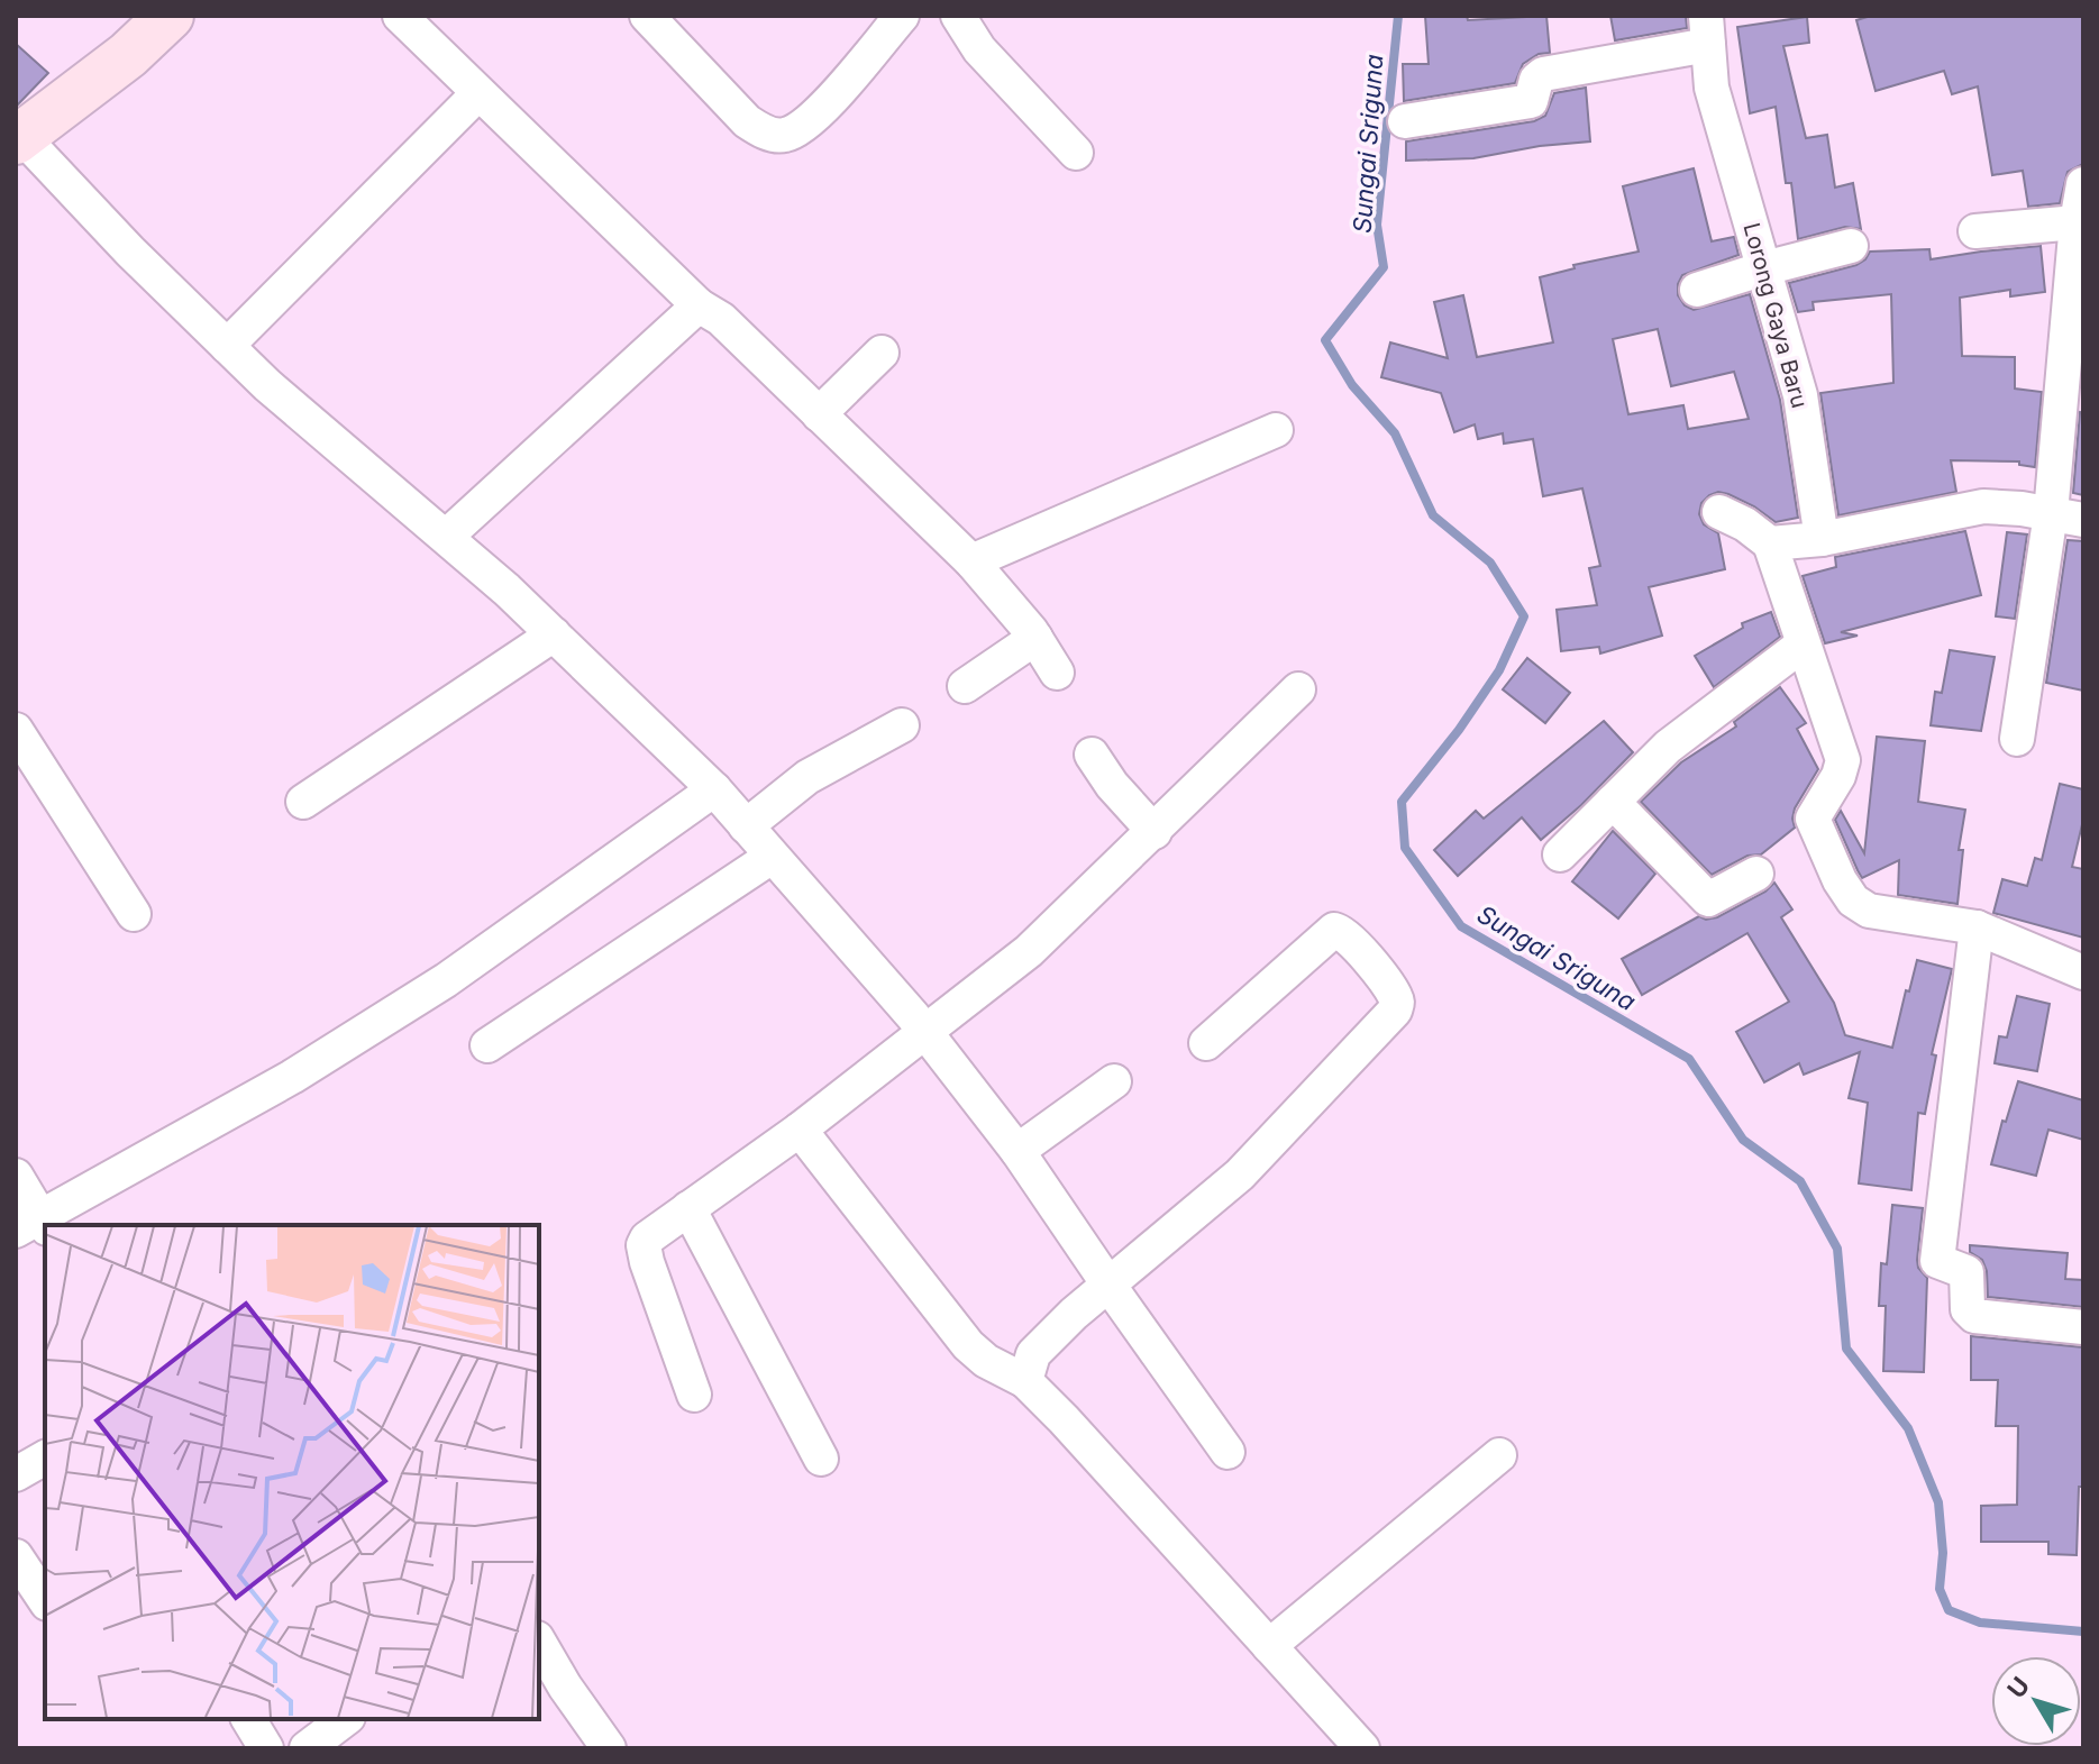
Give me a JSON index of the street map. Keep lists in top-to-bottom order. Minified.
{"streets":{"street":["Lorong Gaya Baru"]},"water":["Sungai Sriguna"],"north":"top left"}
